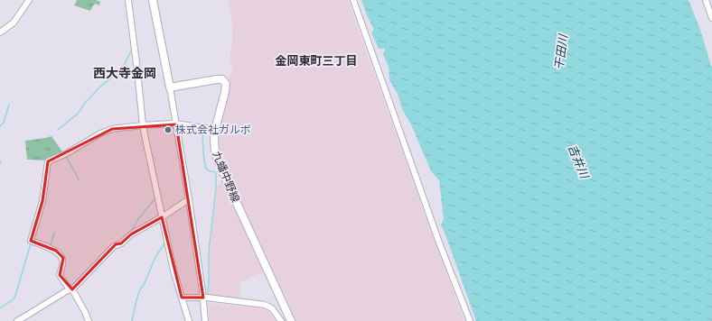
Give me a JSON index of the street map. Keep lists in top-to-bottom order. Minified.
{"streets":{"main road":["九蟠中野線"]},"districts":["金岡東町三丁目","西大寺金岡"],"water":["干田川","吉井川"],"places":["株式会社ガルボ"]}
